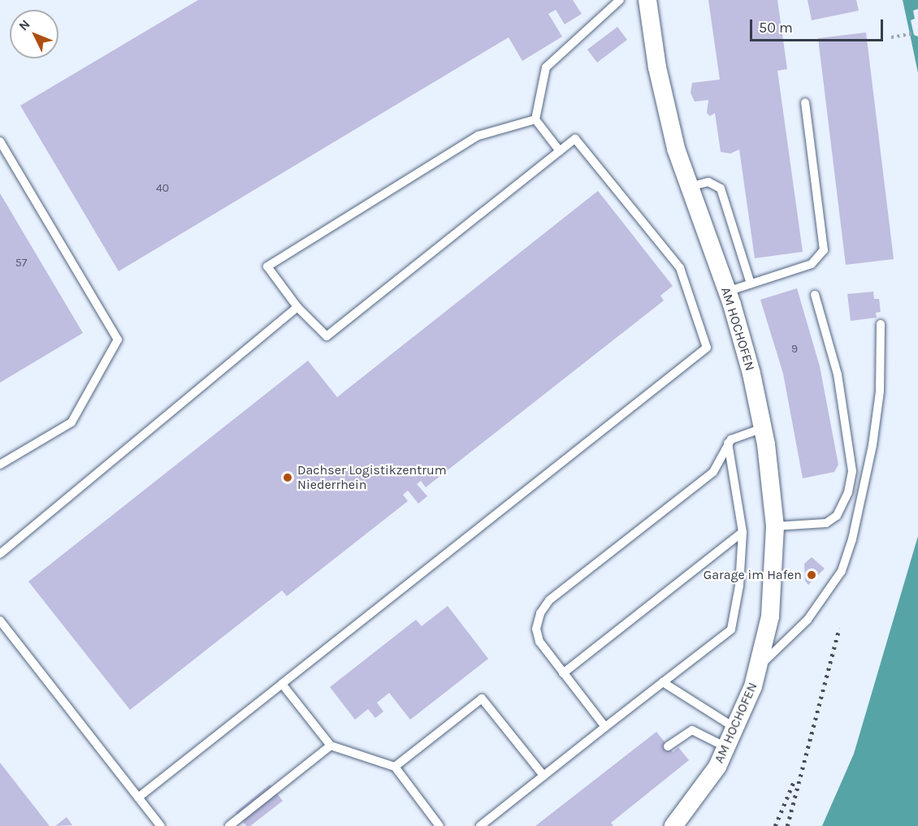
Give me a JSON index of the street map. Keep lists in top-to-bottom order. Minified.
{"streets":{"street":["AM HOCHOFEN"]},"places":["Dachser Logistikzentrum Niederrhein","Garage im Hafen"],"house_numbers":["40","57","9"],"scale_bar":"50 m","north":"top left"}
